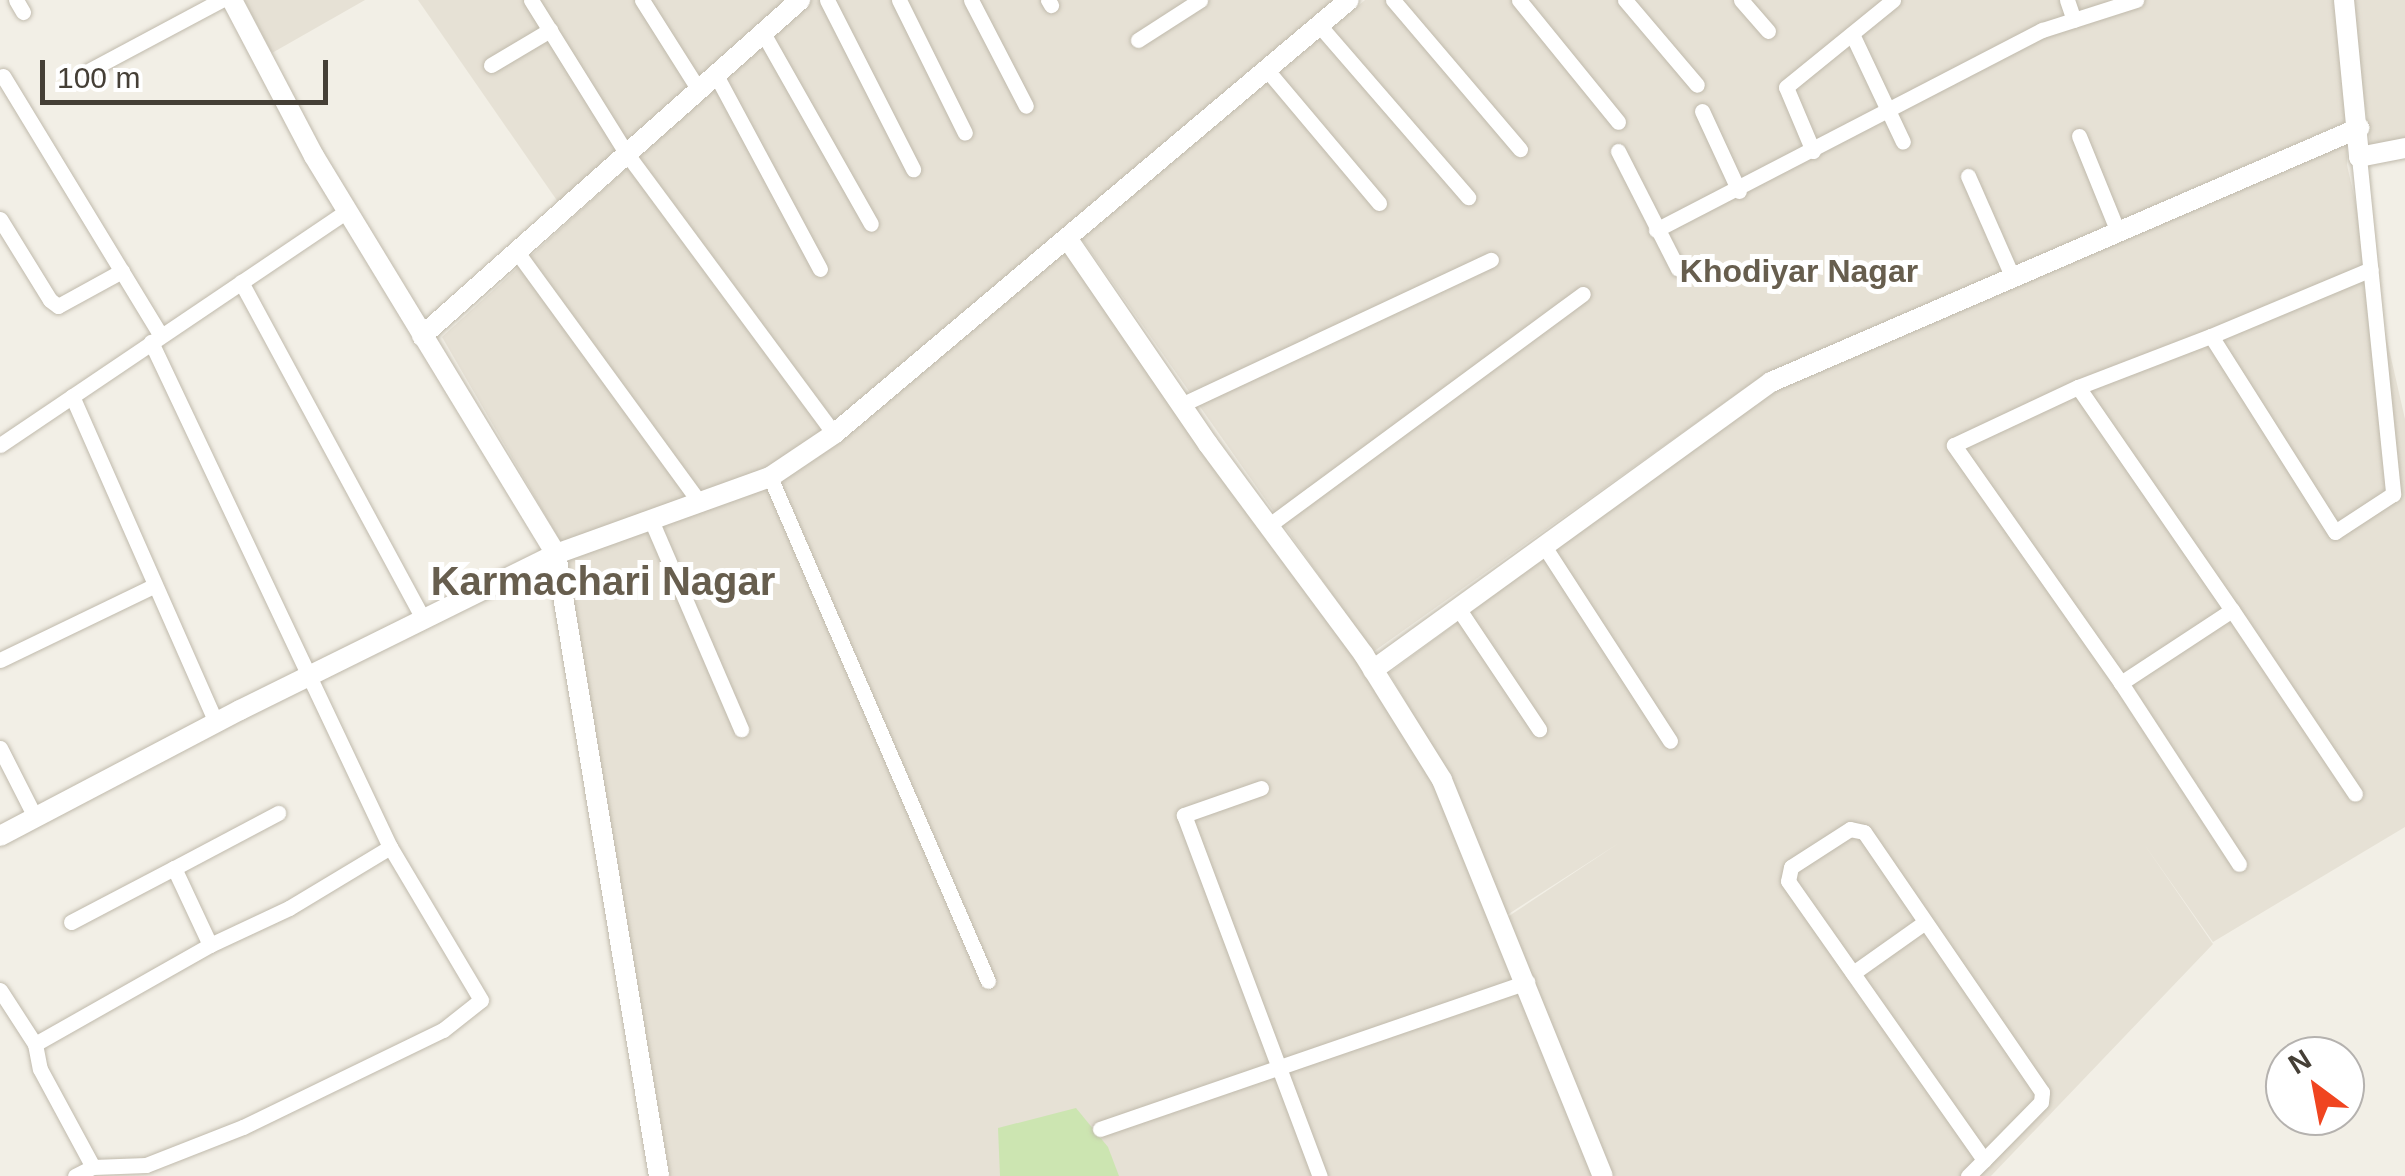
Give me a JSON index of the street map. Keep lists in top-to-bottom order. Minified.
{"districts":["Khodiyar Nagar","Karmachari Nagar"],"scale_bar":"100 m","north":"top left"}
